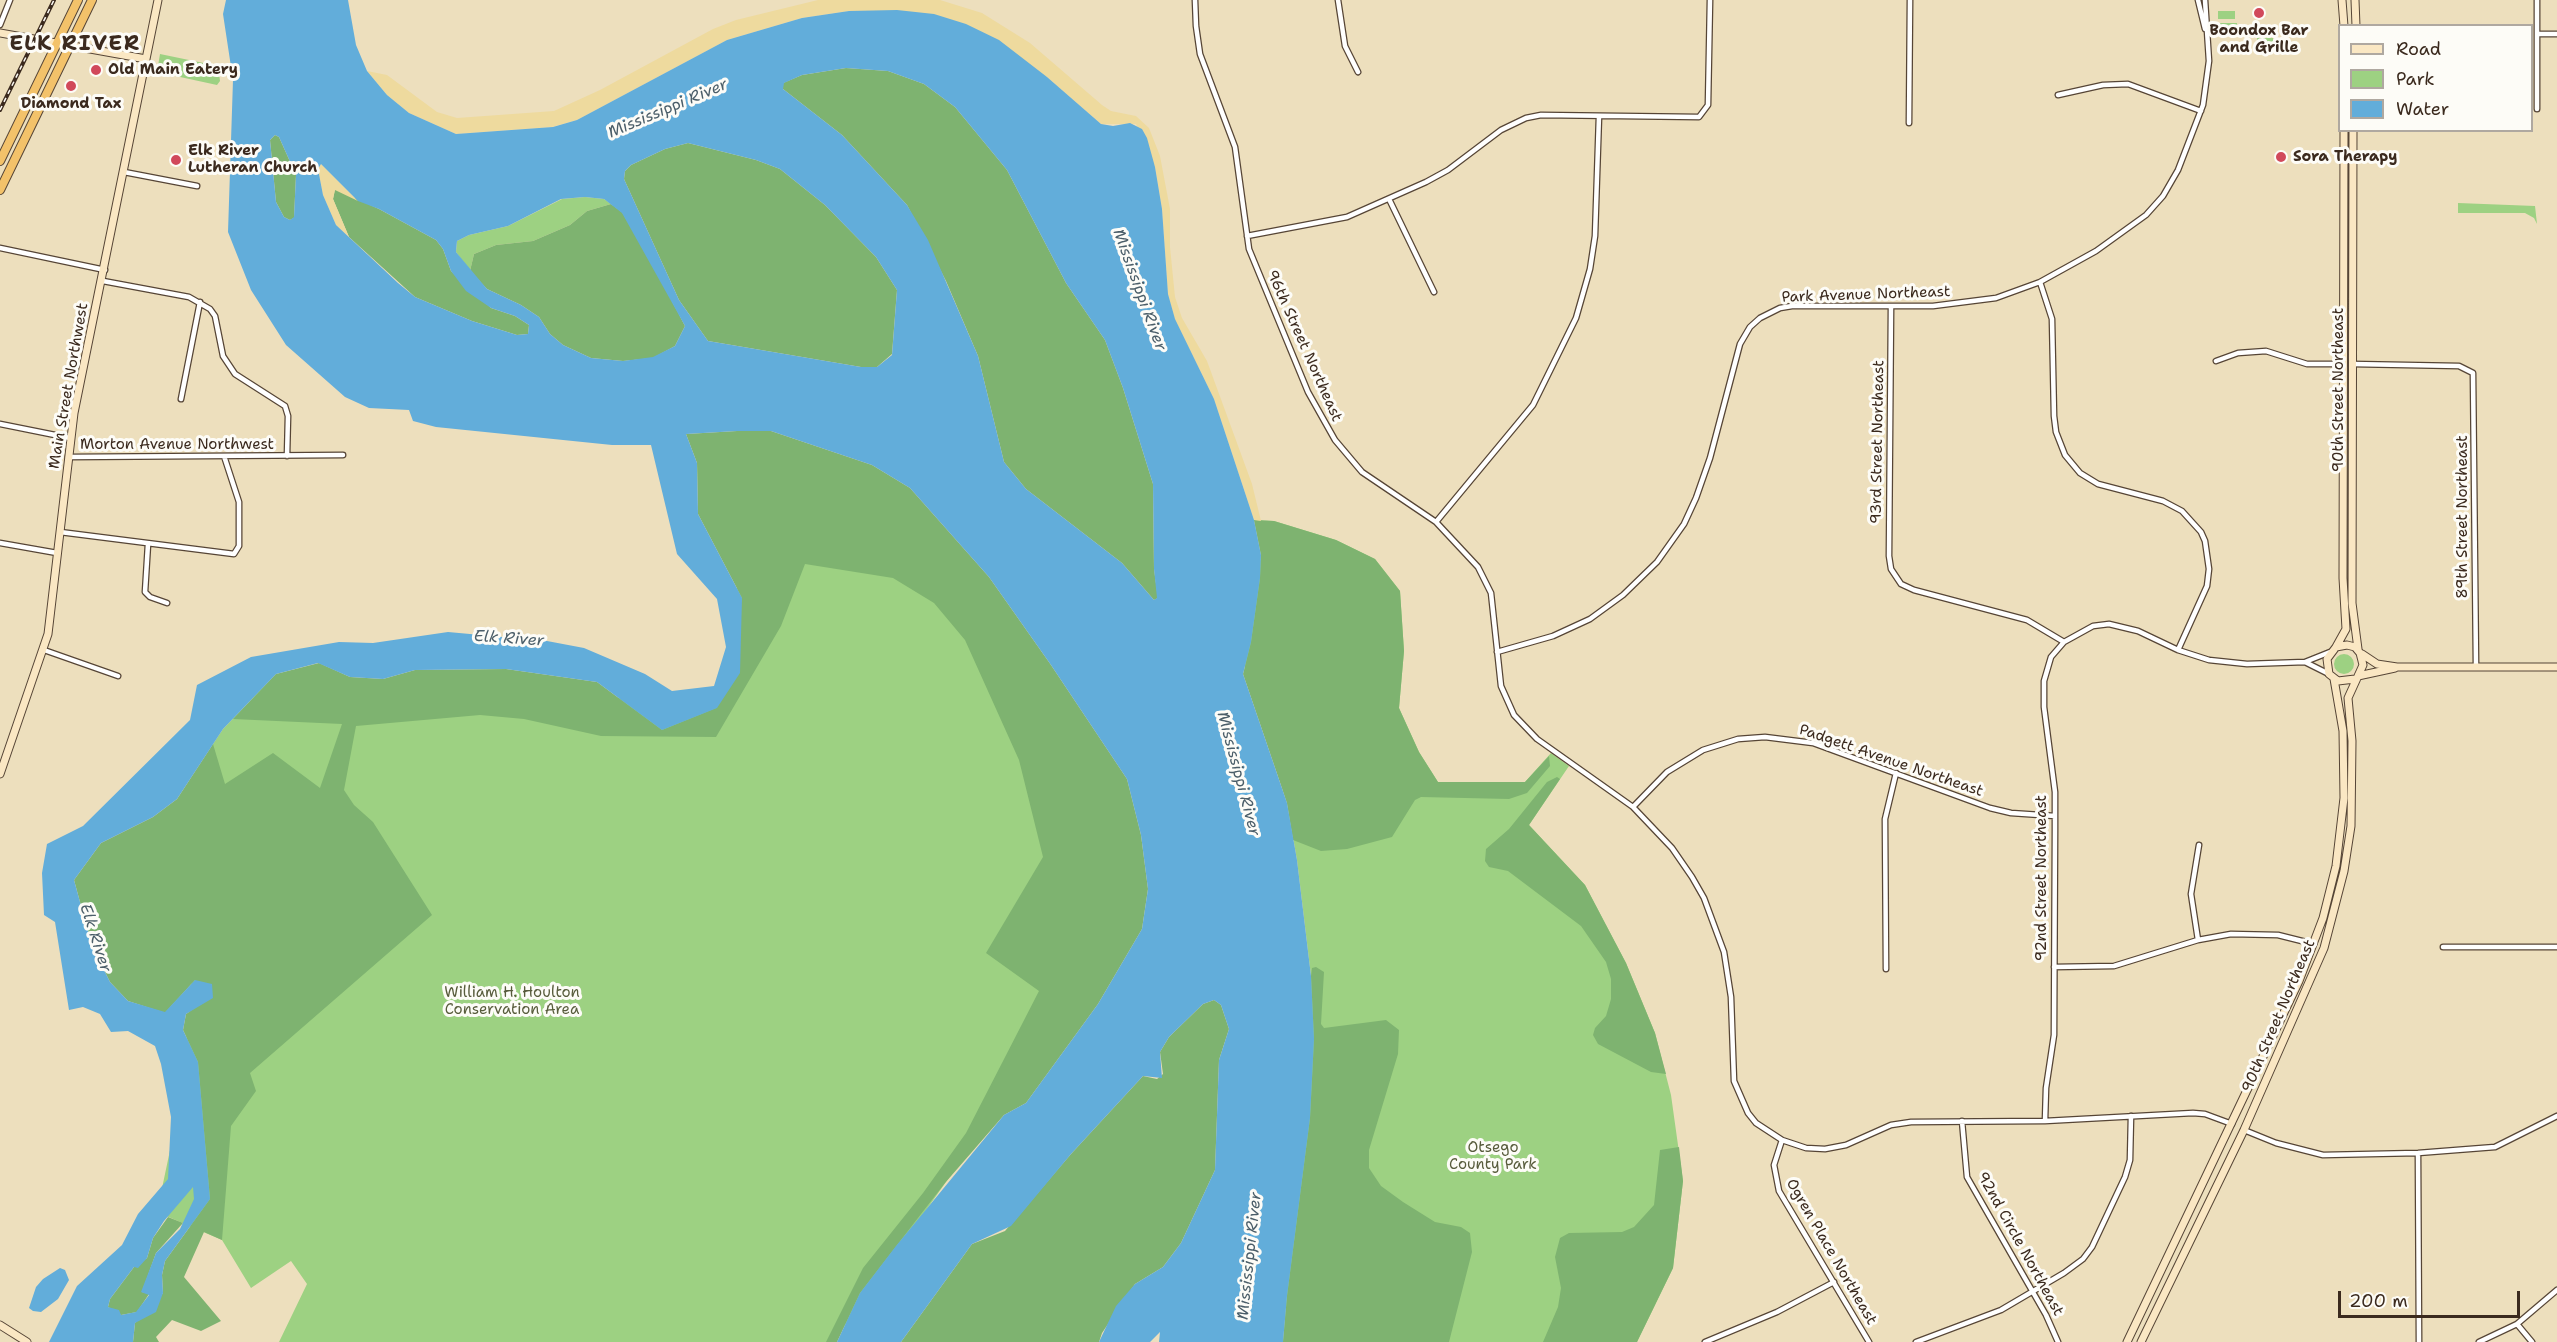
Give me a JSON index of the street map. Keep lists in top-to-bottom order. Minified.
{"streets":{"main road":["Main Street Northwest","90th Street Northeast"],"street":["Park Avenue Northeast","96th Street Northeast","93rd Street Northeast","Morton Avenue Northwest","89th Street Northeast","Padgett Avenue Northeast","92nd Street Northeast","92nd Circle Northeast","Ogren Place Northeast"]},"crossings":[["Park Avenue Northeast","96th Street Northeast"],["Park Avenue Northeast","93rd Street Northeast"],["96th Street Northeast","90th Street Northeast"],["96th Street Northeast","Padgett Avenue Northeast"],["96th Street Northeast","92nd Street Northeast"],["96th Street Northeast","92nd Circle Northeast"],["96th Street Northeast","Ogren Place Northeast"],["Main Street Northwest","Morton Avenue Northwest"],["90th Street Northeast","89th Street Northeast"],["93rd Street Northeast","92nd Street Northeast"],["Padgett Avenue Northeast","92nd Street Northeast"]],"districts":["ELK RIVER"],"water":["Mississippi River","Elk River"],"parks":["William H. Houlton Conservation Area","Otsego County Park"],"places":["Boondox Bar and Grille","Old Main Eatery","Diamond Tax","Sora Therapy","Elk River Lutheran Church"],"legend":["Road","Park","Water"],"scale_bar":"200 m"}
